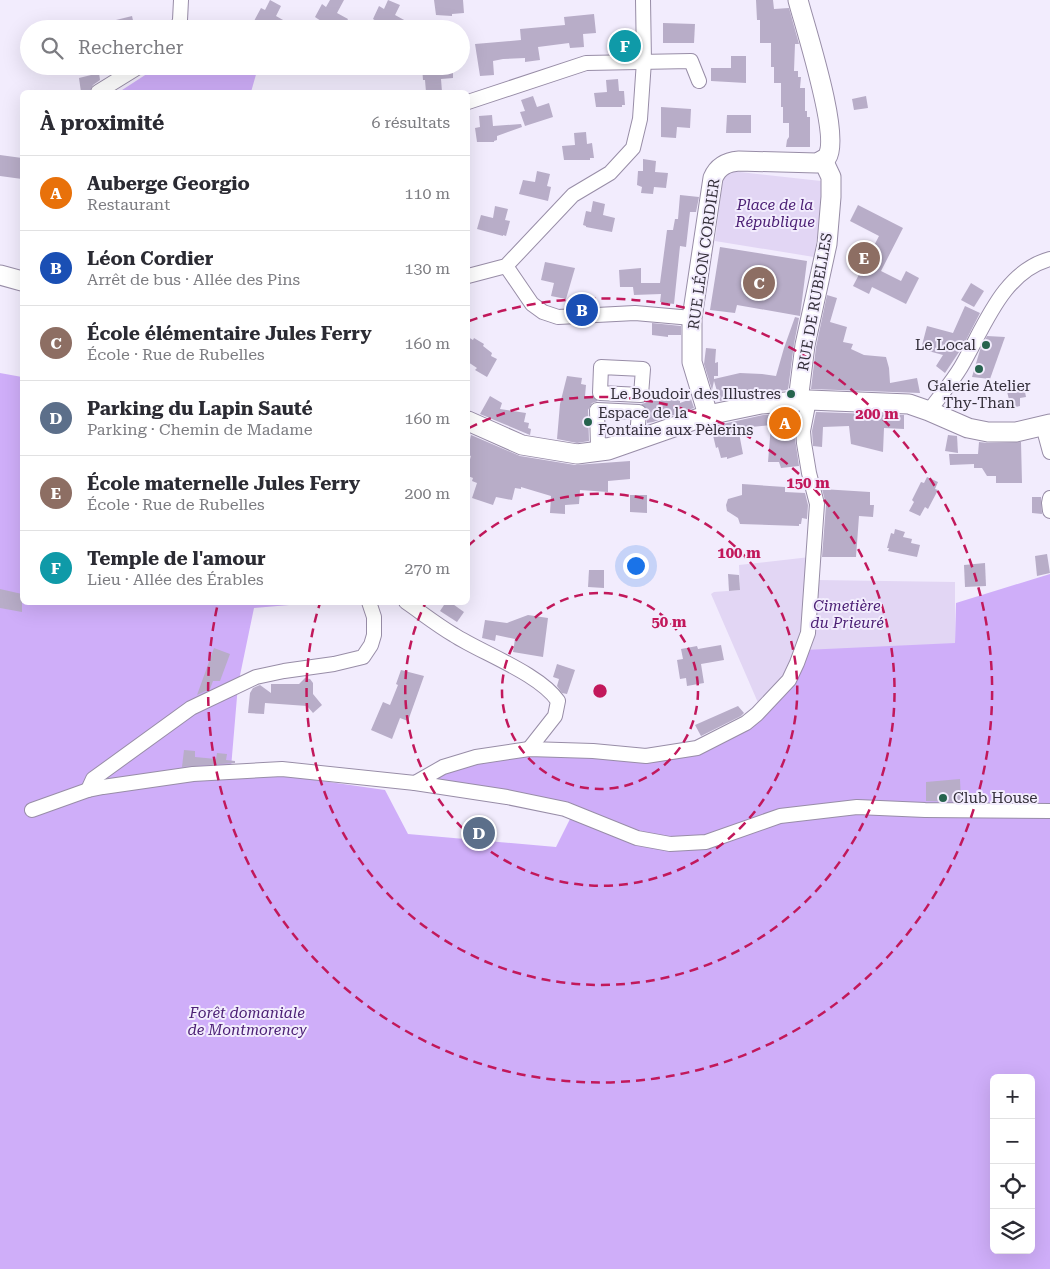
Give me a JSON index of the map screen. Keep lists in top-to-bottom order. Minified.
{"streets":{"street":["RUE LÉON CORDIER","RUE DE RUBELLES"]},"crossings":[["RUE LÉON CORDIER","RUE DE RUBELLES"]],"parks":["Place de la République","Cimetière du Prieuré","Forêt domaniale de Montmorency"],"places":["Le Local","Galerie Atelier Thy-Than","Le Boudoir des Illustres","Espace de la Fontaine aux Pèlerins","Club House"],"page":{"search":"Rechercher","pins":["F","E","C","B","A","D"],"heading":["À proximité","6 résultats"],"list":[{"mark":"A","name":"Auberge Georgio","note":"Restaurant","value":"110 m"},{"mark":"B","name":"Léon Cordier","note":"Arrêt de bus · Allée des Pins","value":"130 m"},{"mark":"C","name":"École élémentaire Jules Ferry","note":"École · Rue de Rubelles","value":"160 m"},{"mark":"D","name":"Parking du Lapin Sauté","note":"Parking · Chemin de Madame","value":"160 m"},{"mark":"E","name":"École maternelle Jules Ferry","note":"École · Rue de Rubelles","value":"200 m"},{"mark":"F","name":"Temple de l'amour","note":"Lieu · Allée des Érables","value":"270 m"}],"map_buttons":["+","−"]},"rings":["200 m","150 m","100 m","50 m"]}
